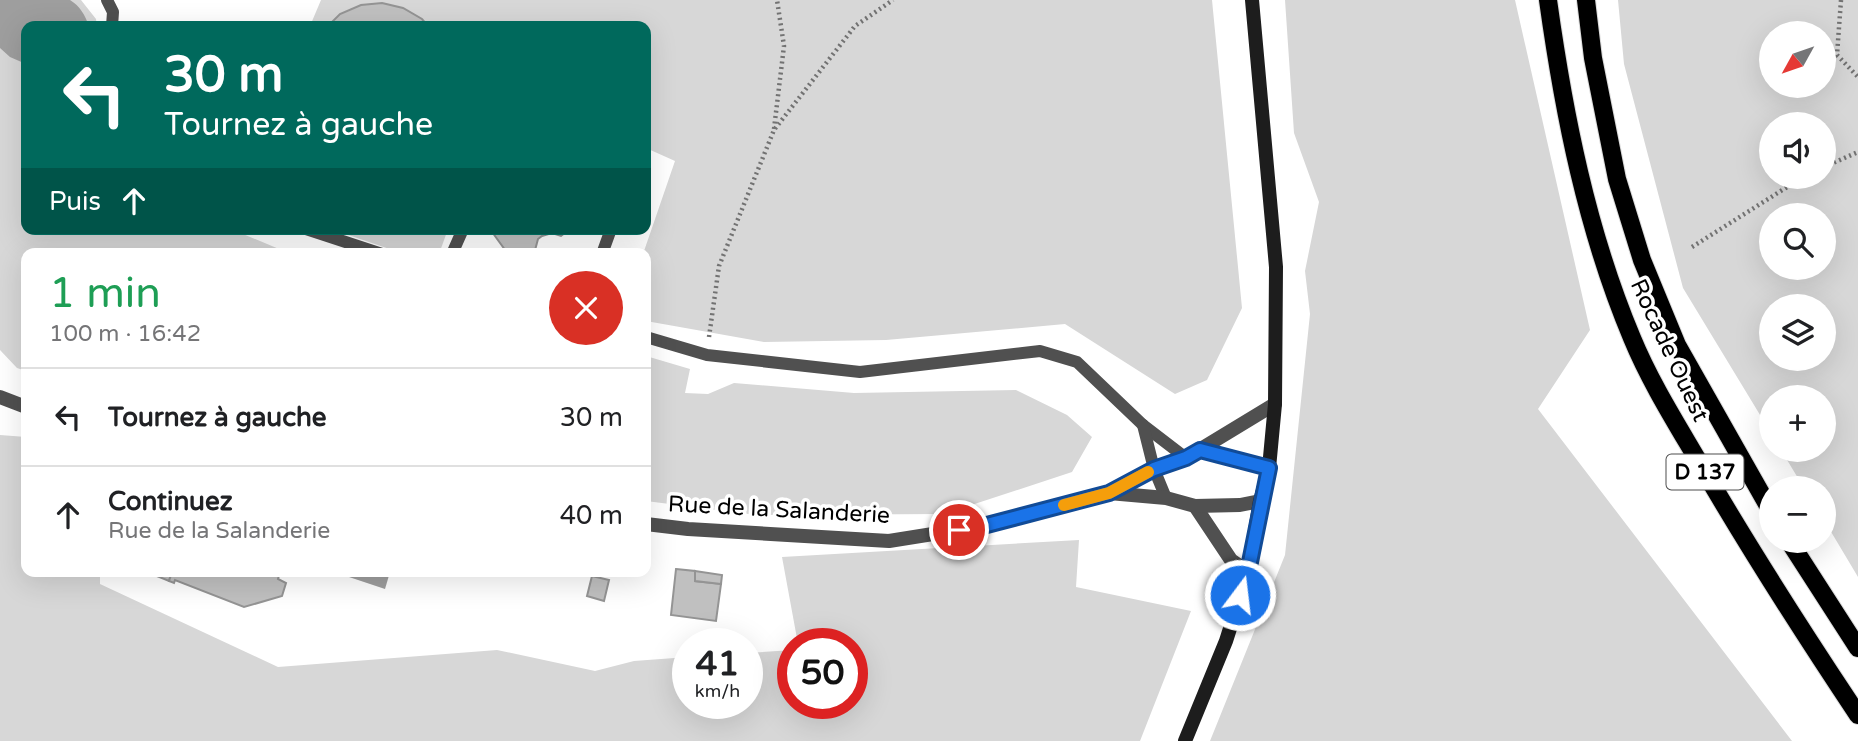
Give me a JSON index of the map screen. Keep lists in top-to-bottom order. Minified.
{"streets":{"main road":["Rocade Ouest","D 137"],"street":["Rue de la Salanderie"]},"north":"bottom left","page":{"map_buttons":["+","−"],"turn":["30 m","Tournez à gauche"],"then":"Puis","heading":["1 min","100 m · 16:42"],"list":[{"name":"Tournez à gauche","value":"30 m"},{"name":"Continuez","note":"Rue de la Salanderie","value":"40 m"}],"speed":"41 km/h","limit":"50"}}
